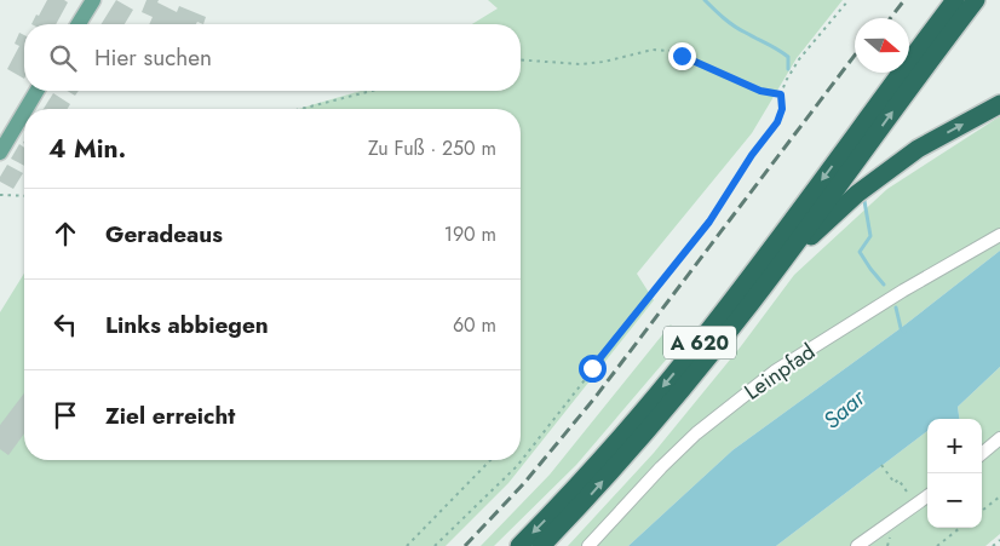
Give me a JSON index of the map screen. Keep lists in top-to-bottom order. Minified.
{"streets":{"highway":["A 620"],"lane":["Leinpfad"]},"water":["Saar"],"north":"right","page":{"search":"Hier suchen","heading":["4 Min.","Zu Fuß · 250 m"],"list":[["Geradeaus","190 m"],["Links abbiegen","60 m"],"Ziel erreicht"],"map_buttons":["+","−"]}}
